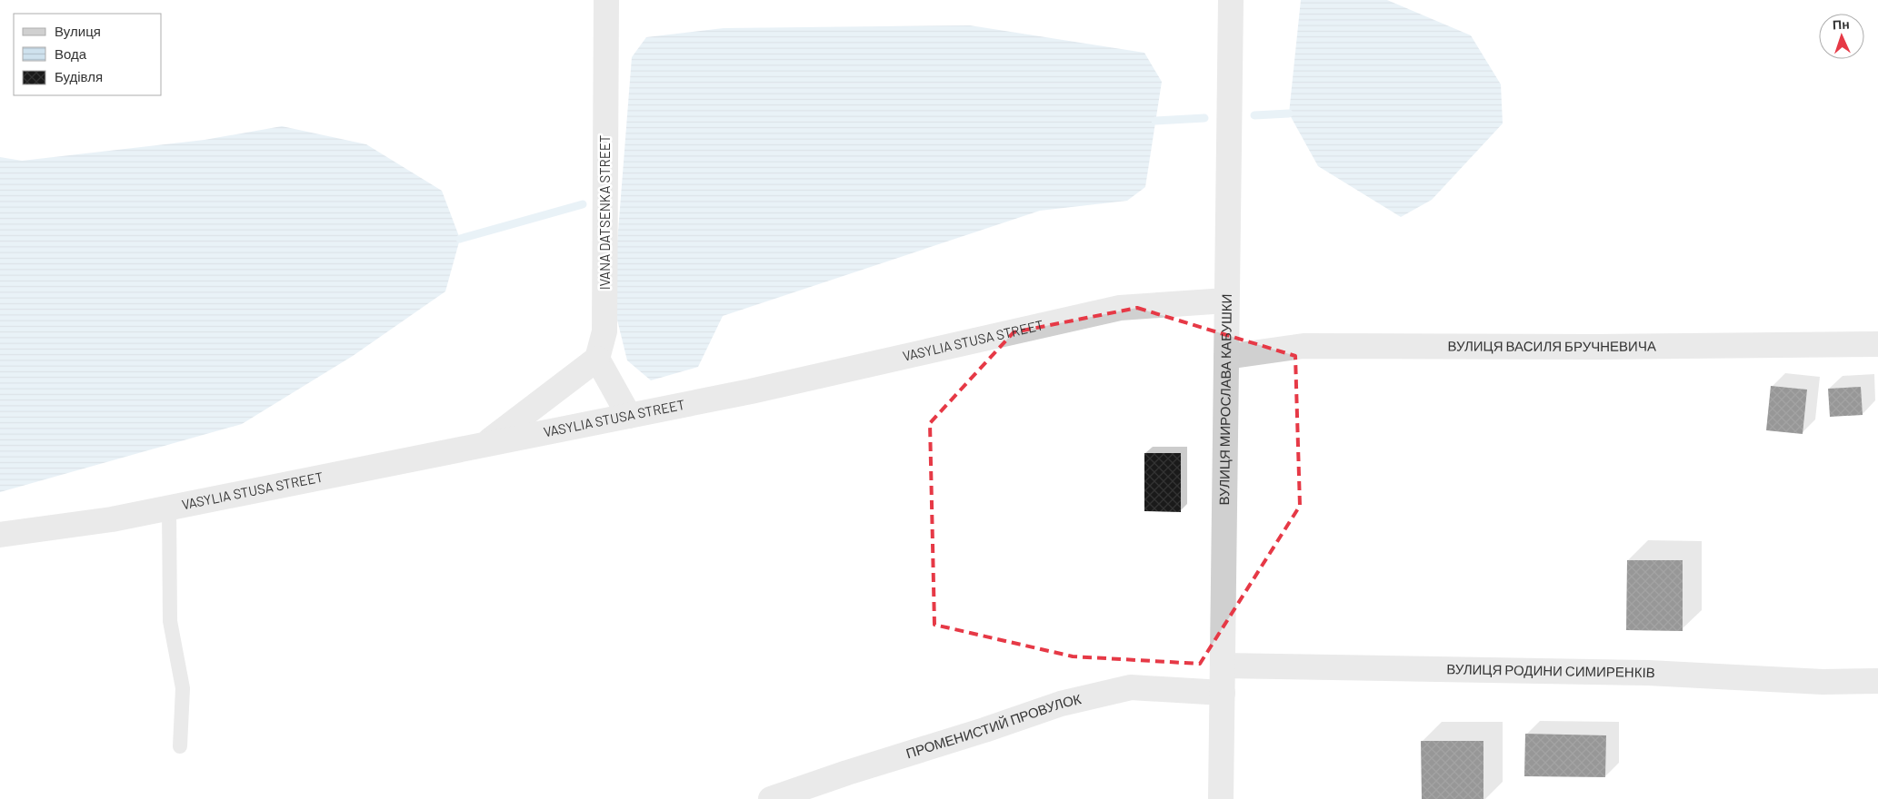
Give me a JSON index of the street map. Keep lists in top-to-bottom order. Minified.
{"streets":{"street":["IVANA DATSENKA STREET","VASYLIA STUSA STREET","ВУЛИЦЯ ВАСИЛЯ БРУЧНЕВИЧА","ВУЛИЦЯ МИРОСЛАВА КАБУШКИ","ВУЛИЦЯ РОДИНИ СИМИРЕНКІВ","ПРОМЕНИСТИЙ ПРОВУЛОК"]},"crossings":[["VASYLIA STUSA STREET","ВУЛИЦЯ МИРОСЛАВА КАБУШКИ"],["ВУЛИЦЯ ВАСИЛЯ БРУЧНЕВИЧА","ВУЛИЦЯ МИРОСЛАВА КАБУШКИ"],["ВУЛИЦЯ МИРОСЛАВА КАБУШКИ","ВУЛИЦЯ РОДИНИ СИМИРЕНКІВ"],["ВУЛИЦЯ МИРОСЛАВА КАБУШКИ","ПРОМЕНИСТИЙ ПРОВУЛОК"]],"legend":["Вулиця","Вода","Будівля"],"north":"top"}
